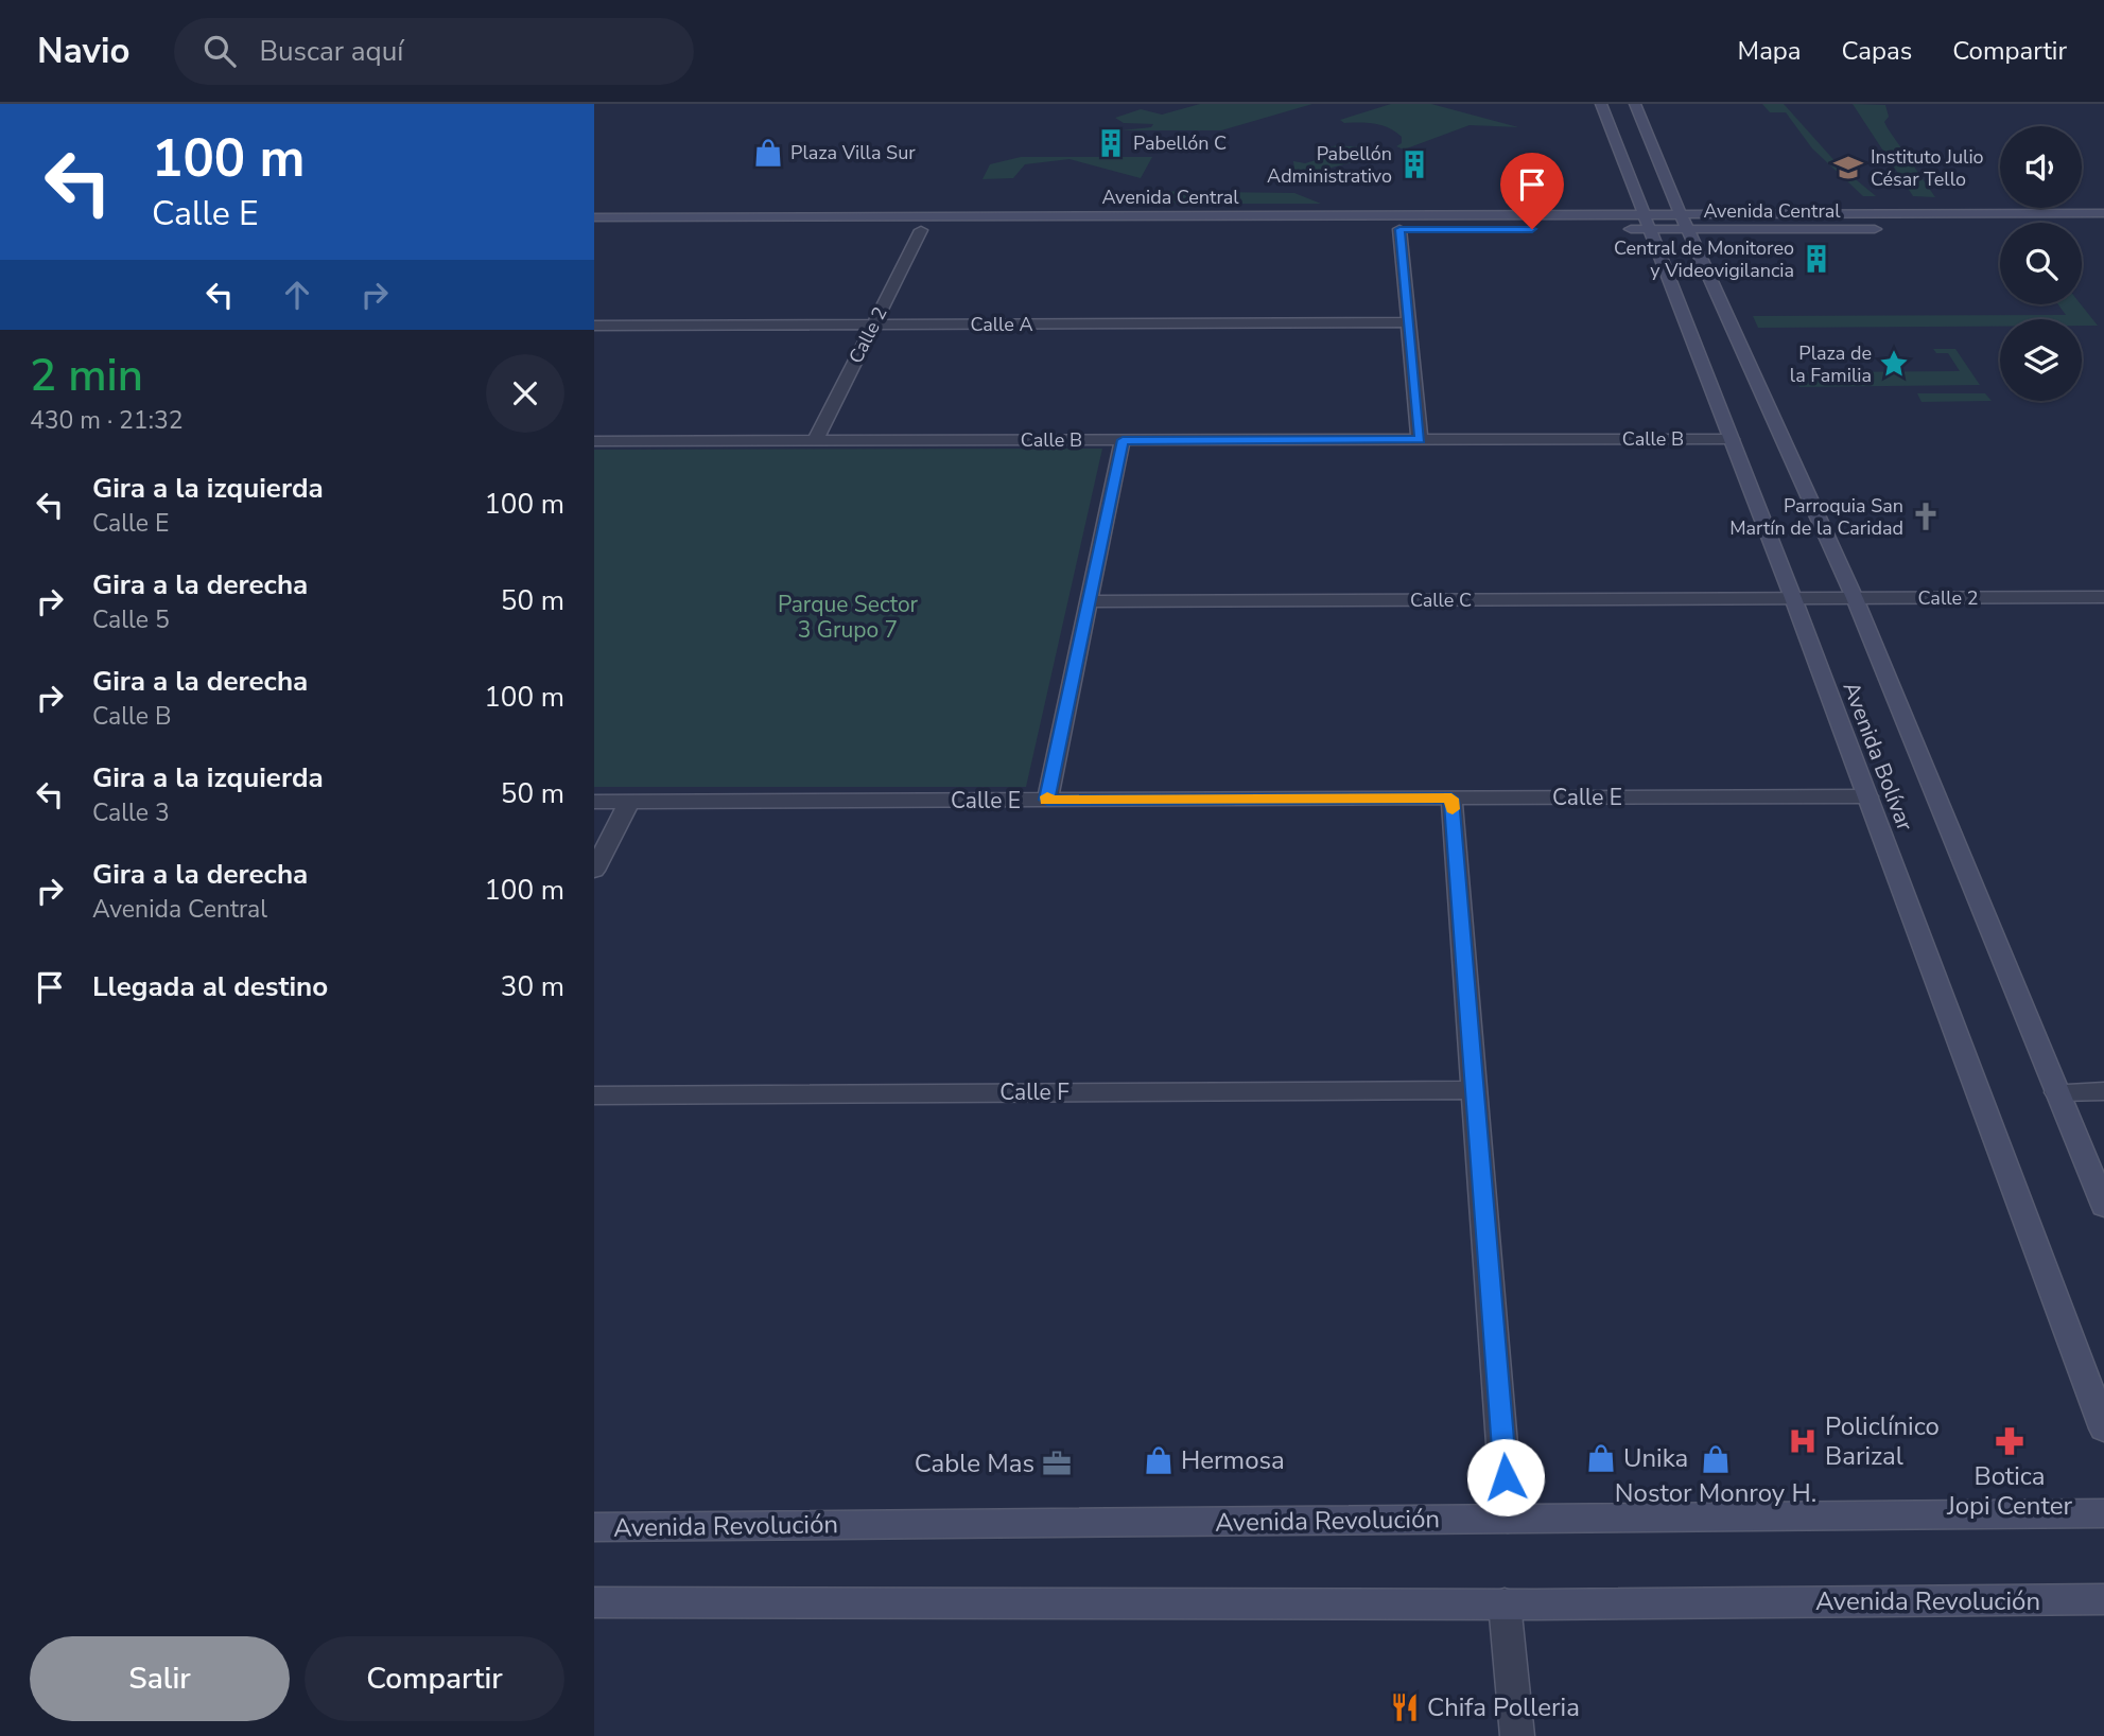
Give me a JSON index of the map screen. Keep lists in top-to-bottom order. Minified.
{"streets":{"street":["Avenida Central","Calle A","Calle 2","Calle B","Calle C","Avenida Bolívar","Calle E","Calle F","Avenida Revolución"]},"crossings":[["Avenida Central","Calle 2"],["Avenida Central","Avenida Bolívar"],["Calle A","Calle 2"],["Calle 2","Calle B"],["Calle 2","Calle C"],["Calle 2","Avenida Bolívar"],["Calle B","Avenida Bolívar"],["Calle C","Avenida Bolívar"],["Avenida Bolívar","Calle E"]],"parks":["Parque Sector 3 Grupo 7"],"places":{"building":["Pabellón C","Pabellón Administrativo","Central de Monitoreo y Videovigilancia"],"shop":["Plaza Villa Sur","Unika","Nostor Monroy H.","Hermosa"],"school or university":["Instituto Julio César Tello"],"place":["Plaza de la Familia"],"church":["Parroquia San Martín de la Caridad"],"hospital":["Policlínico Barizal"],"pharmacy":["Botica Jopi Center"],"office":["Cable Mas"],"restaurant":["Chifa Polleria"]},"page":{"header":"Navio","search":"Buscar aquí","nav":["Mapa","Capas","Compartir"],"turn":["100 m","Calle E"],"heading":["2 min","430 m · 21:32"],"list":[{"name":"Gira a la izquierda","note":"Calle E","value":"100 m"},{"name":"Gira a la derecha","note":"Calle 5","value":"50 m"},{"name":"Gira a la derecha","note":"Calle B","value":"100 m"},{"name":"Gira a la izquierda","note":"Calle 3","value":"50 m"},{"name":"Gira a la derecha","note":"Avenida Central","value":"100 m"},{"name":"Llegada al destino","value":"30 m"}],"buttons":["Salir","Compartir"]}}
